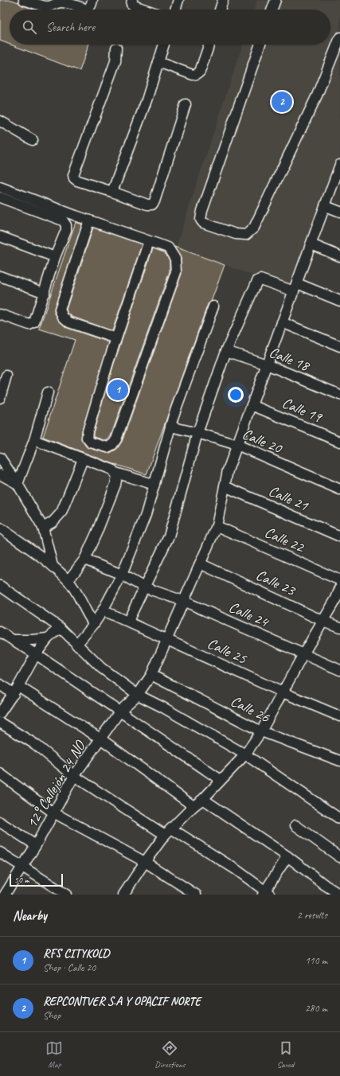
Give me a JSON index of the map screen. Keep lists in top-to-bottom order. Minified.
{"streets":{"street":["Calle 18","Calle 19","Calle 20","Calle 21","Calle 22","Calle 23","Calle 24","Calle 25","Calle 26","12° Callejón 24 NO"]},"crossings":[["Calle 18","12° Callejón 24 NO"],["Calle 19","12° Callejón 24 NO"],["Calle 20","12° Callejón 24 NO"],["Calle 21","12° Callejón 24 NO"],["Calle 22","12° Callejón 24 NO"],["Calle 23","12° Callejón 24 NO"],["Calle 24","12° Callejón 24 NO"],["Calle 25","12° Callejón 24 NO"],["Calle 26","12° Callejón 24 NO"]],"scale_bar":"50 m","page":{"search":"Search here","pins":["2","1"],"scale":"50 m","heading":["Nearby","2 results"],"list":[{"mark":"1","name":"RFS CITYKOLD","note":"Shop · Calle 20","value":"110 m"},{"mark":"2","name":"REPCONTVER S.A Y OPACIF NORTE","note":"Shop","value":"280 m"}],"nav":["Map","Directions","Saved"]}}
